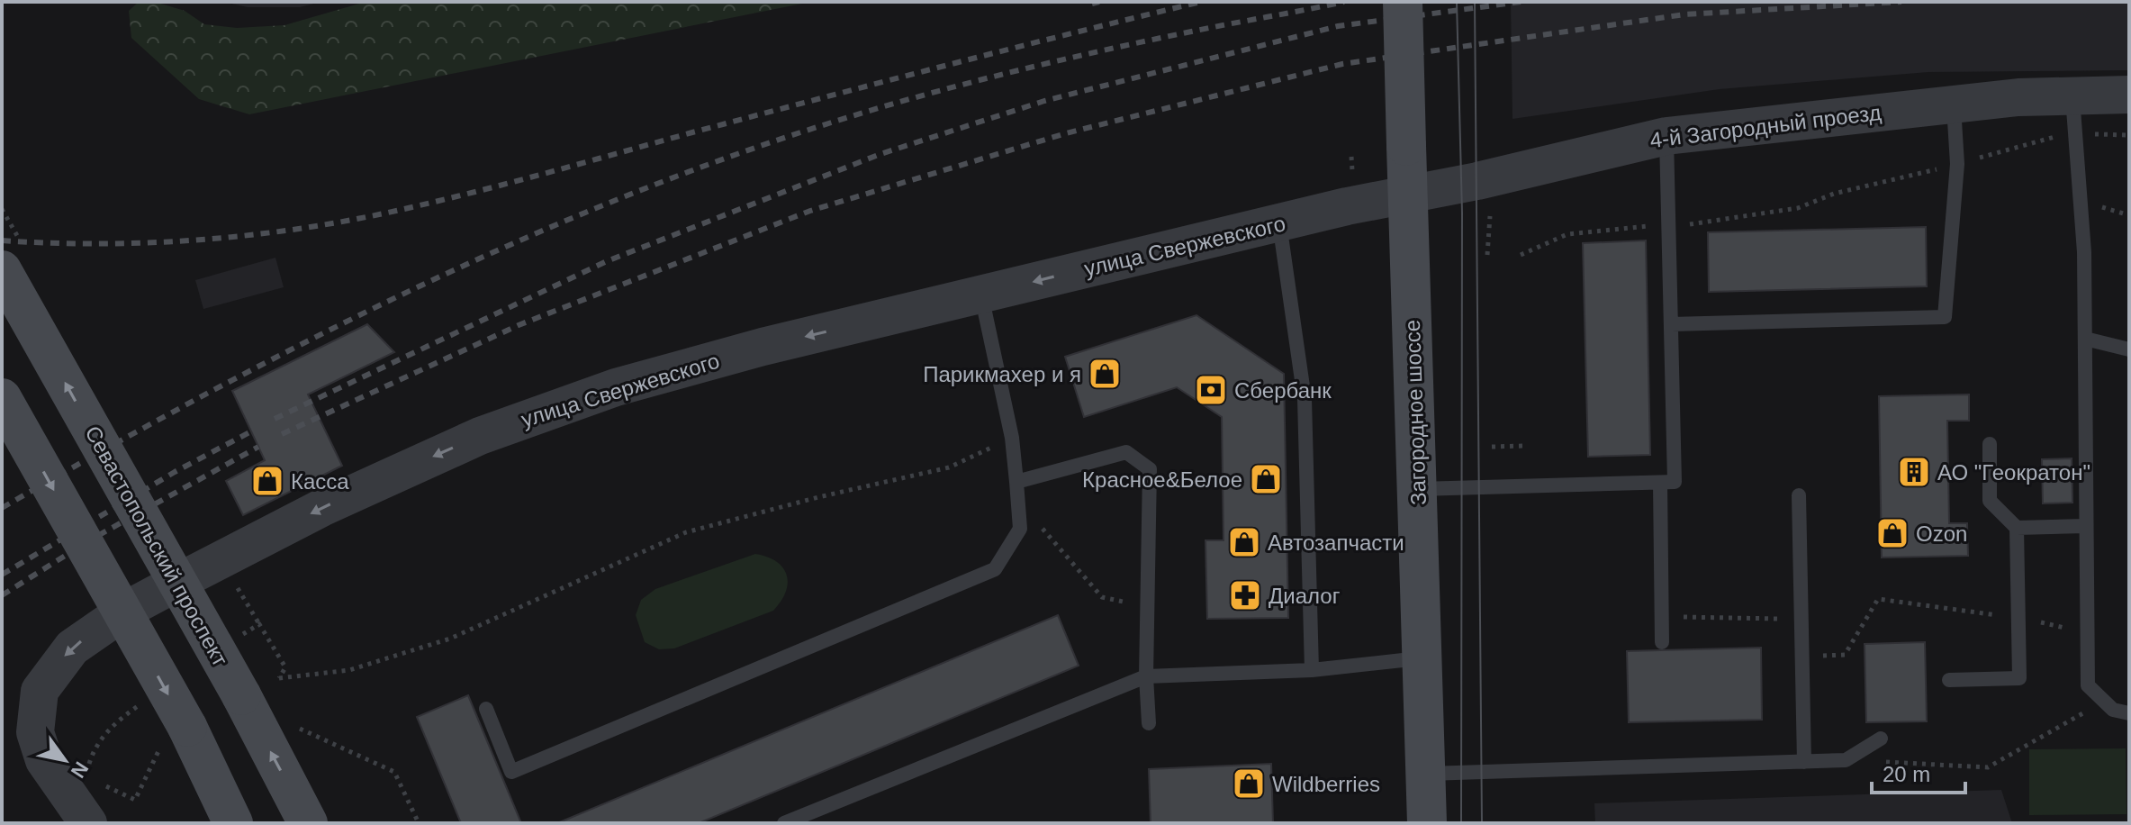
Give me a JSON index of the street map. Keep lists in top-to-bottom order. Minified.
{"streets":{"main road":["Загородное шоссе","Севастопольский проспект"],"street":["4-й Загородный проезд","улица Свержевского"]},"crossings":[["4-й Загородный проезд","улица Свержевского"],["4-й Загородный проезд","Загородное шоссе"],["улица Свержевского","Загородное шоссе"]],"one_way":["улица Свержевского"],"places":{"shop":["Парикмахер и я","Красное&Белое","Касса","Ozon","Автозапчасти","Wildberries"],"bank":["Сбербанк"],"building":["АО \"Геократон\""],"pharmacy":["Диалог"]},"scale_bar":"20 m","north":"bottom right"}
